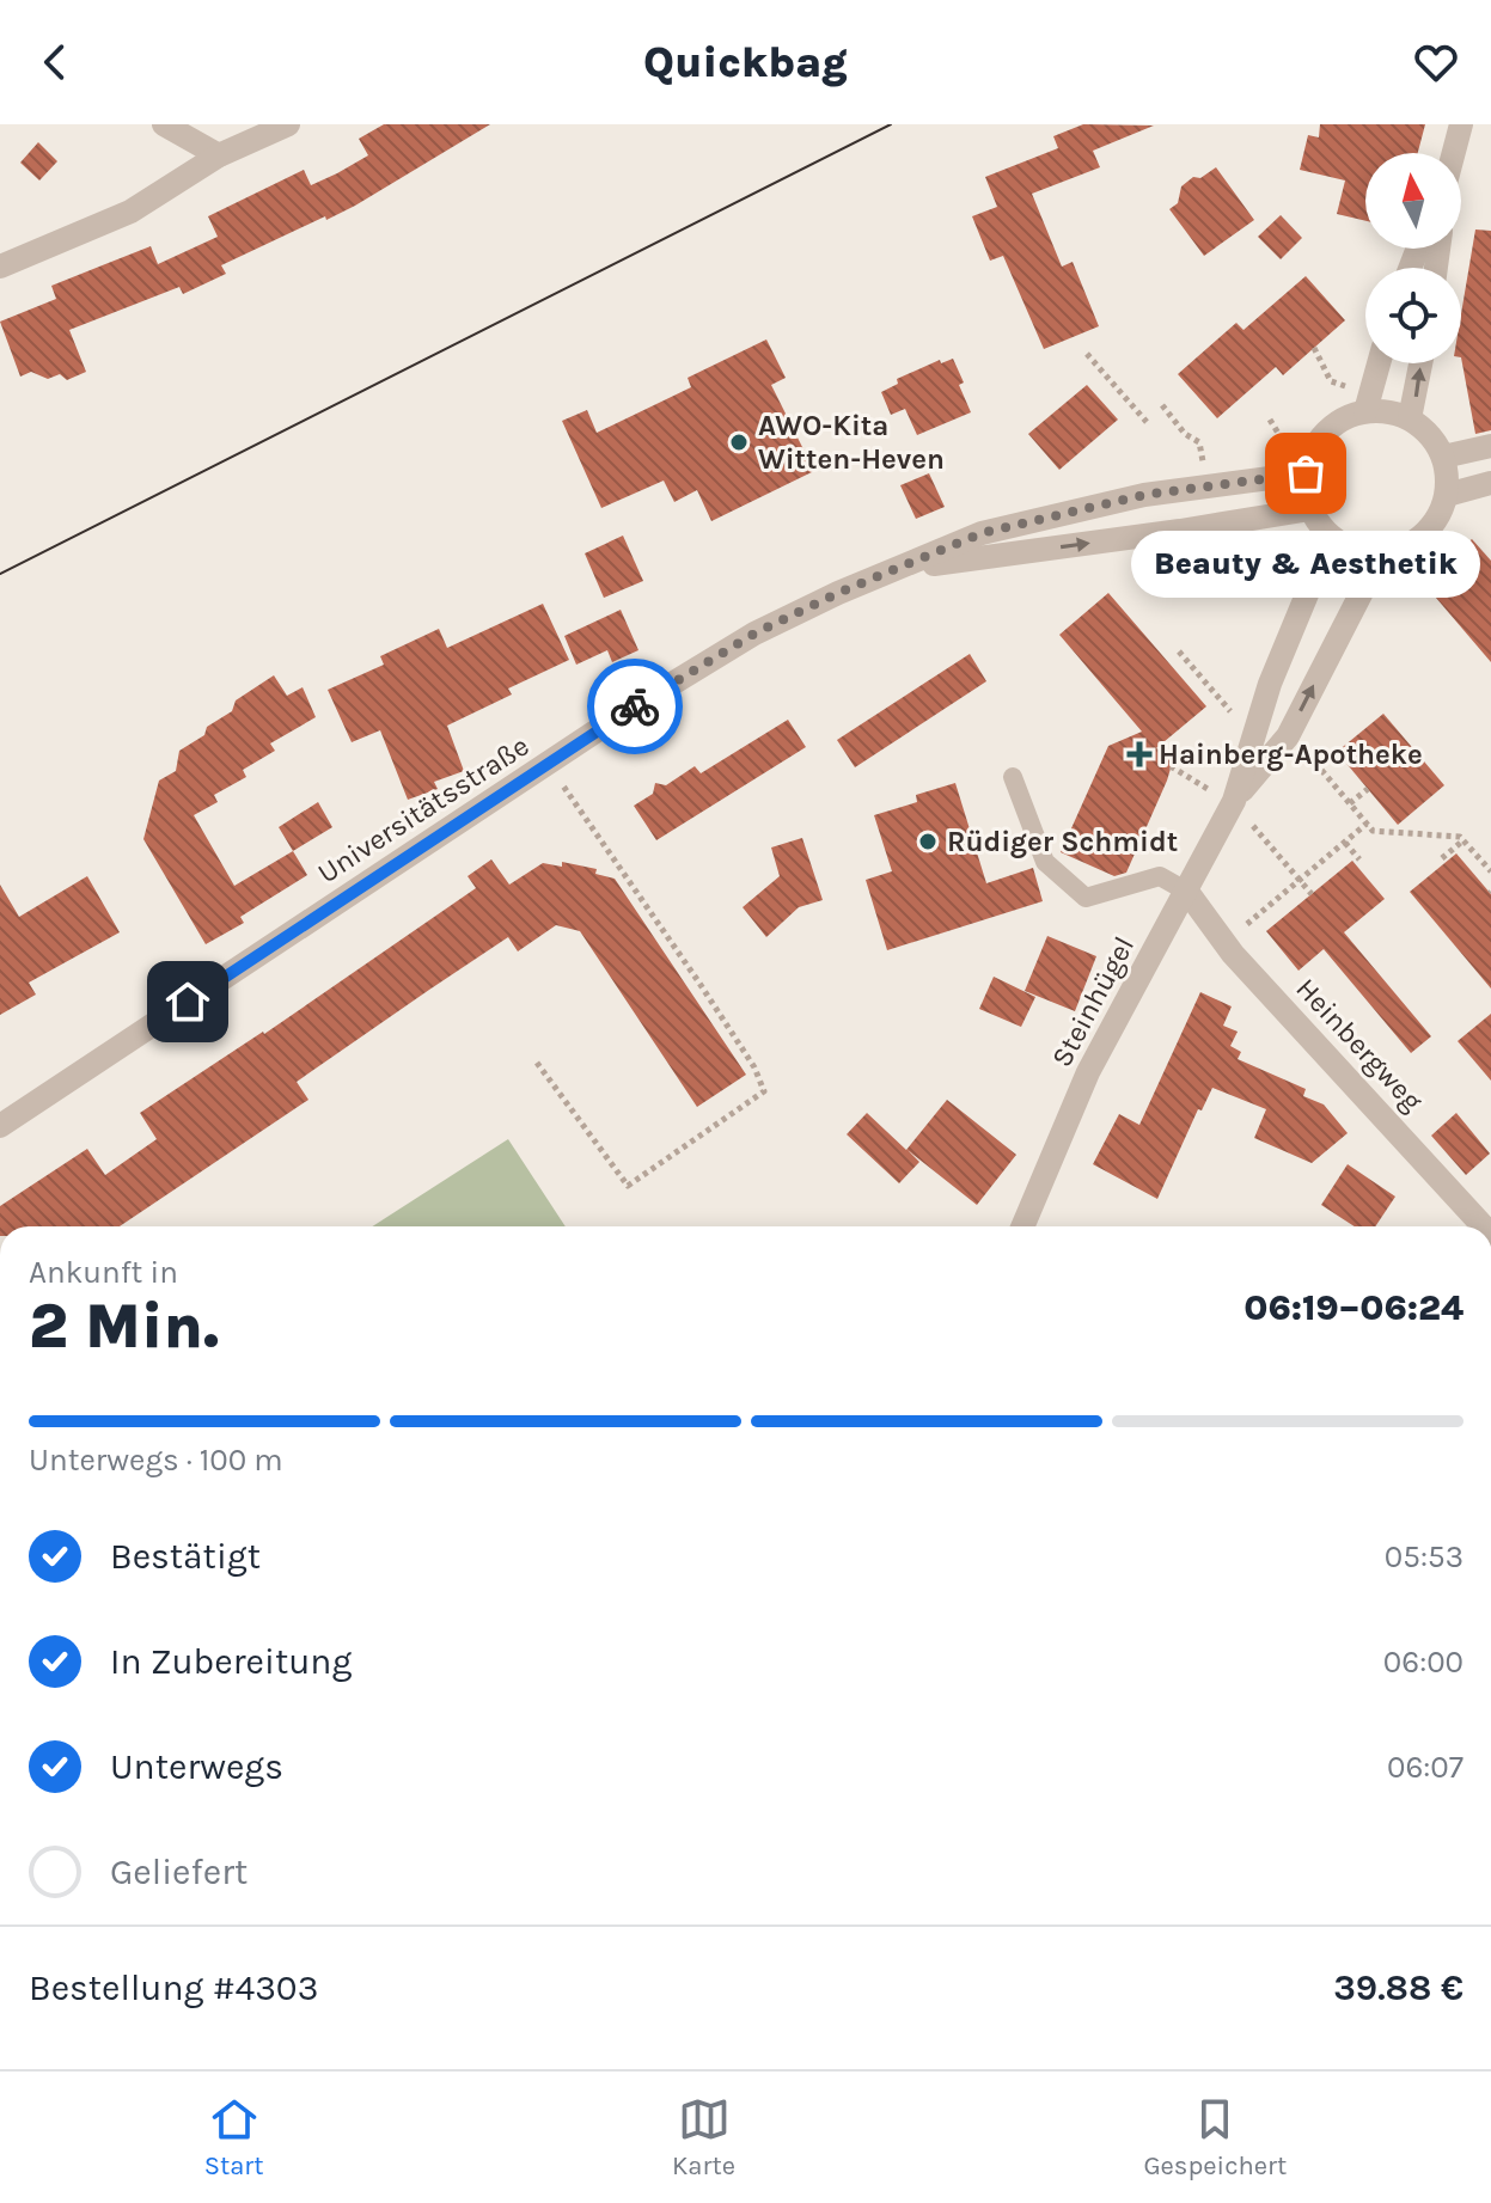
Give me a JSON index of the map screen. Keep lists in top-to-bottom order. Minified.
{"streets":{"street":["Universitätsstraße","Steinhügel","Heinbergweg"]},"crossings":[["Universitätsstraße","Steinhügel"],["Steinhügel","Heinbergweg"]],"places":{"other":["AWO-Kita Witten-Heven","Beauty & Aesthetik","Rüdiger Schmidt"],"health":["Hainberg-Apotheke"]},"north":"top","page":{"header":"Quickbag","bubble":"Beauty & Aesthetik","heading":["2 Min.","Ankunft in","06:19–06:24"],"panel":["Bestellung #4303","39.88 €"],"bar":"Unterwegs · 100 m","list":[["Bestätigt","05:53"],["In Zubereitung","06:00"],["Unterwegs","06:07"],"Geliefert"],"tabs":["Start","Karte","Gespeichert"]}}
